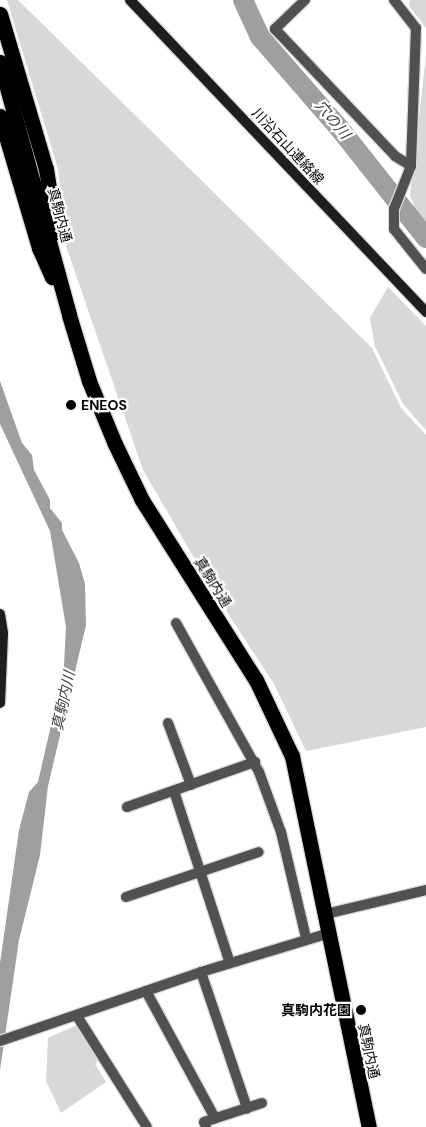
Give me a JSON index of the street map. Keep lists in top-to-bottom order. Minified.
{"streets":{"highway":["真駒内通"],"street":["川沿石山連絡線"]},"water":["穴の川","真駒内川"],"places":["ENEOS","真駒内花園"]}
